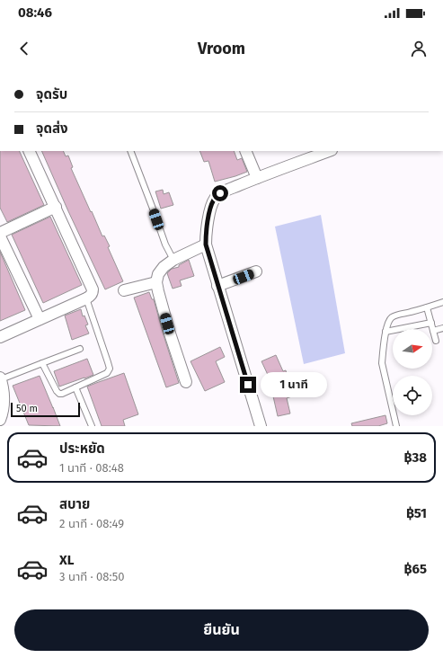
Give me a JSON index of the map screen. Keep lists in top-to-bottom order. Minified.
{"scale_bar":"50 m","north":"right","page":{"status":"08:46","header":"Vroom","banner":["จุดรับ","จุดส่ง"],"bubble":"1 นาที","scale":"50 m","list":[{"name":"ประหยัด","note":"1 นาที · 08:48","value":"฿38"},{"name":"สบาย","note":"2 นาที · 08:49","value":"฿51"},{"name":"XL","note":"3 นาที · 08:50","value":"฿65"}],"buttons":"ยืนยัน"}}
